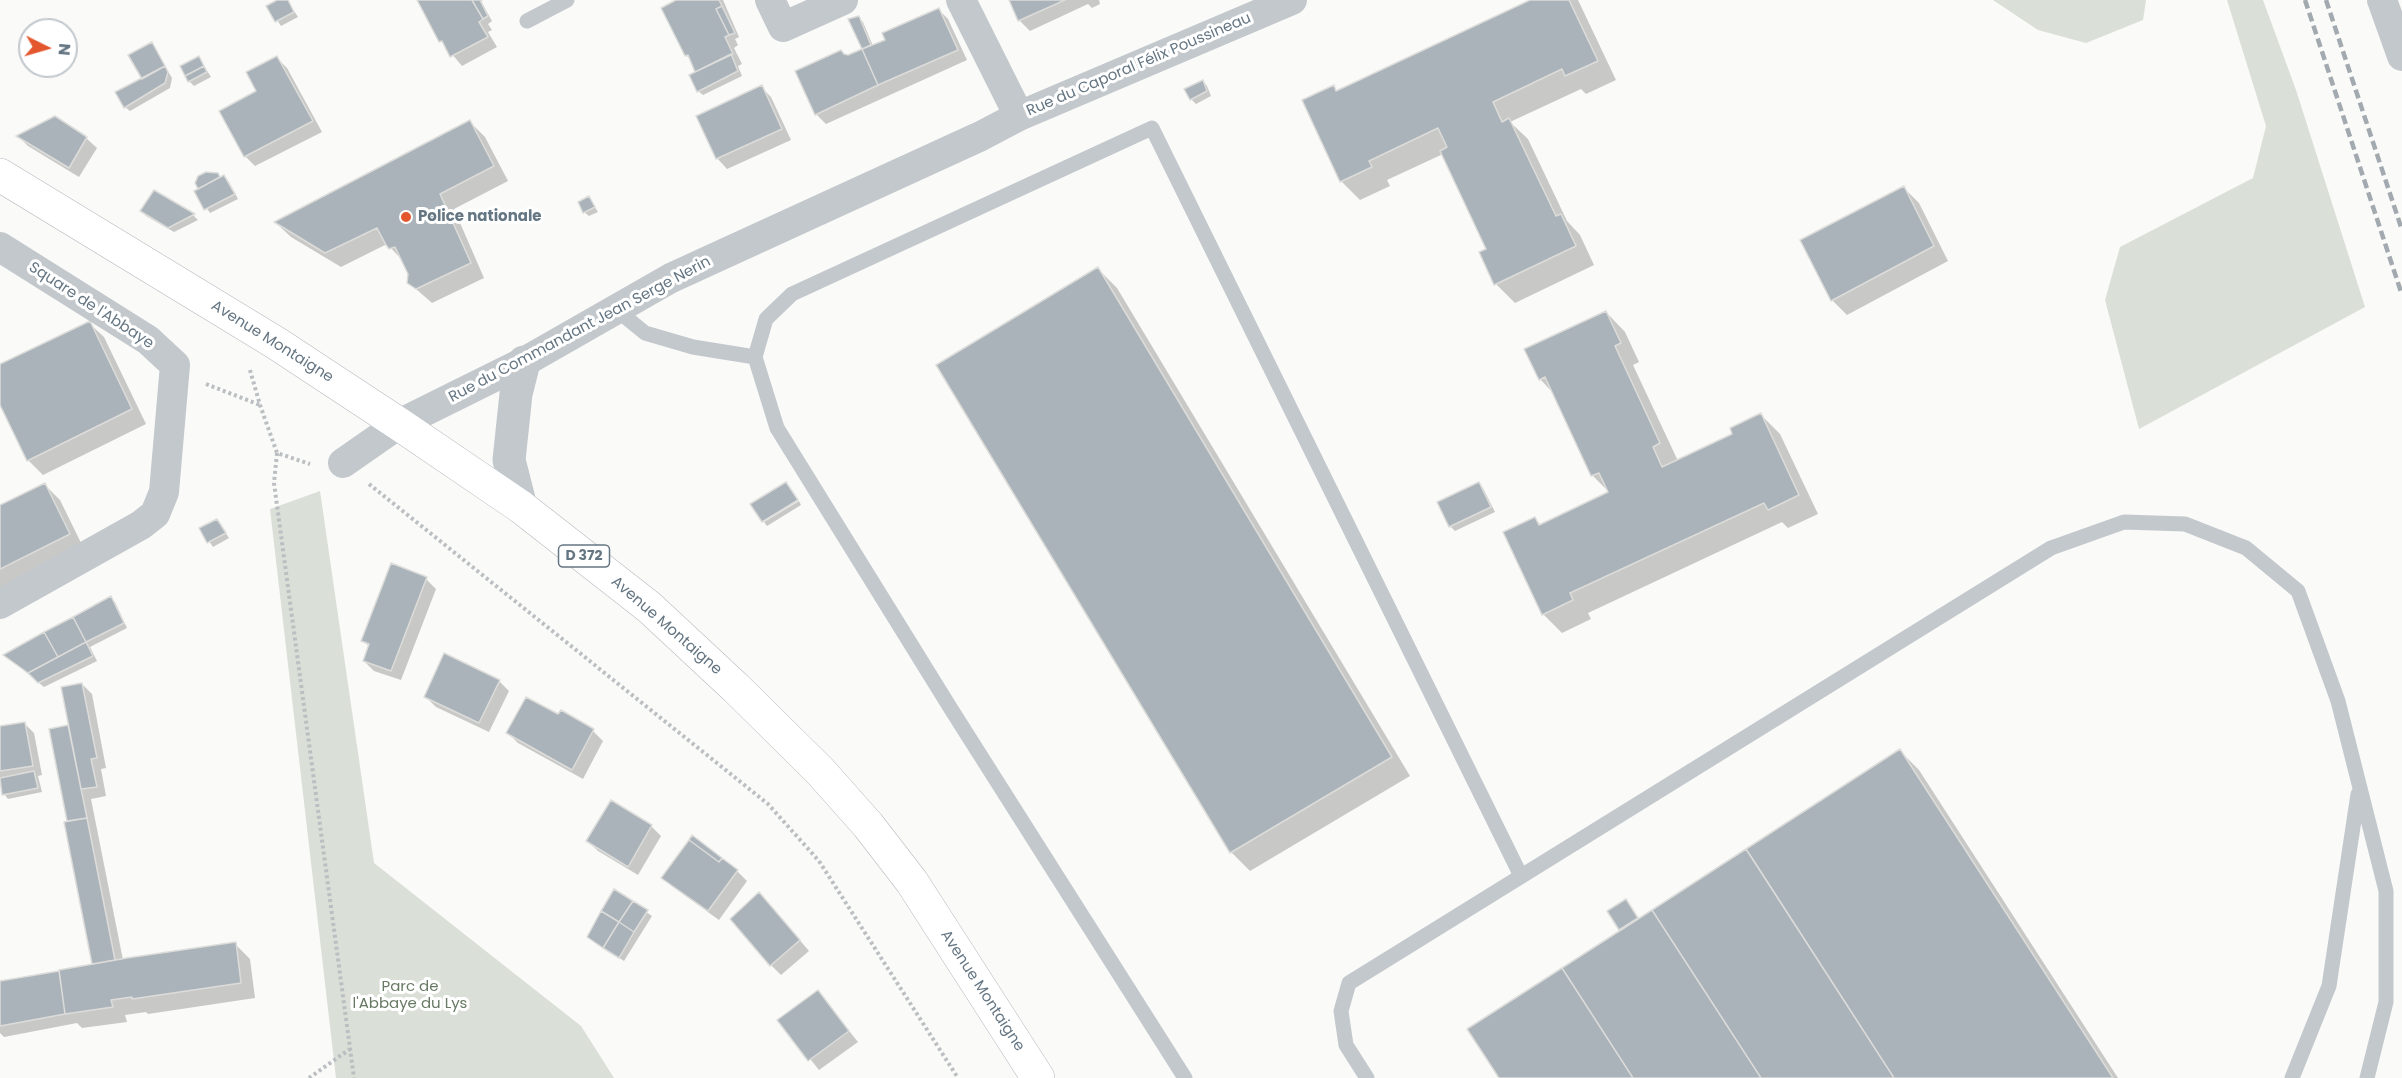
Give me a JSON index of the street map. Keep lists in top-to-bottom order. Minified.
{"streets":{"main road":["Avenue Montaigne","D 372"],"street":["Rue du Caporal Félix Poussineau","Square de l'Abbaye","Rue du Commandant Jean Serge Nerin"]},"crossings":[["Rue du Caporal Félix Poussineau","Rue du Commandant Jean Serge Nerin"],["Rue du Commandant Jean Serge Nerin","Avenue Montaigne"]],"parks":["Parc de l'Abbaye du Lys"],"places":["Police nationale"],"north":"right"}
